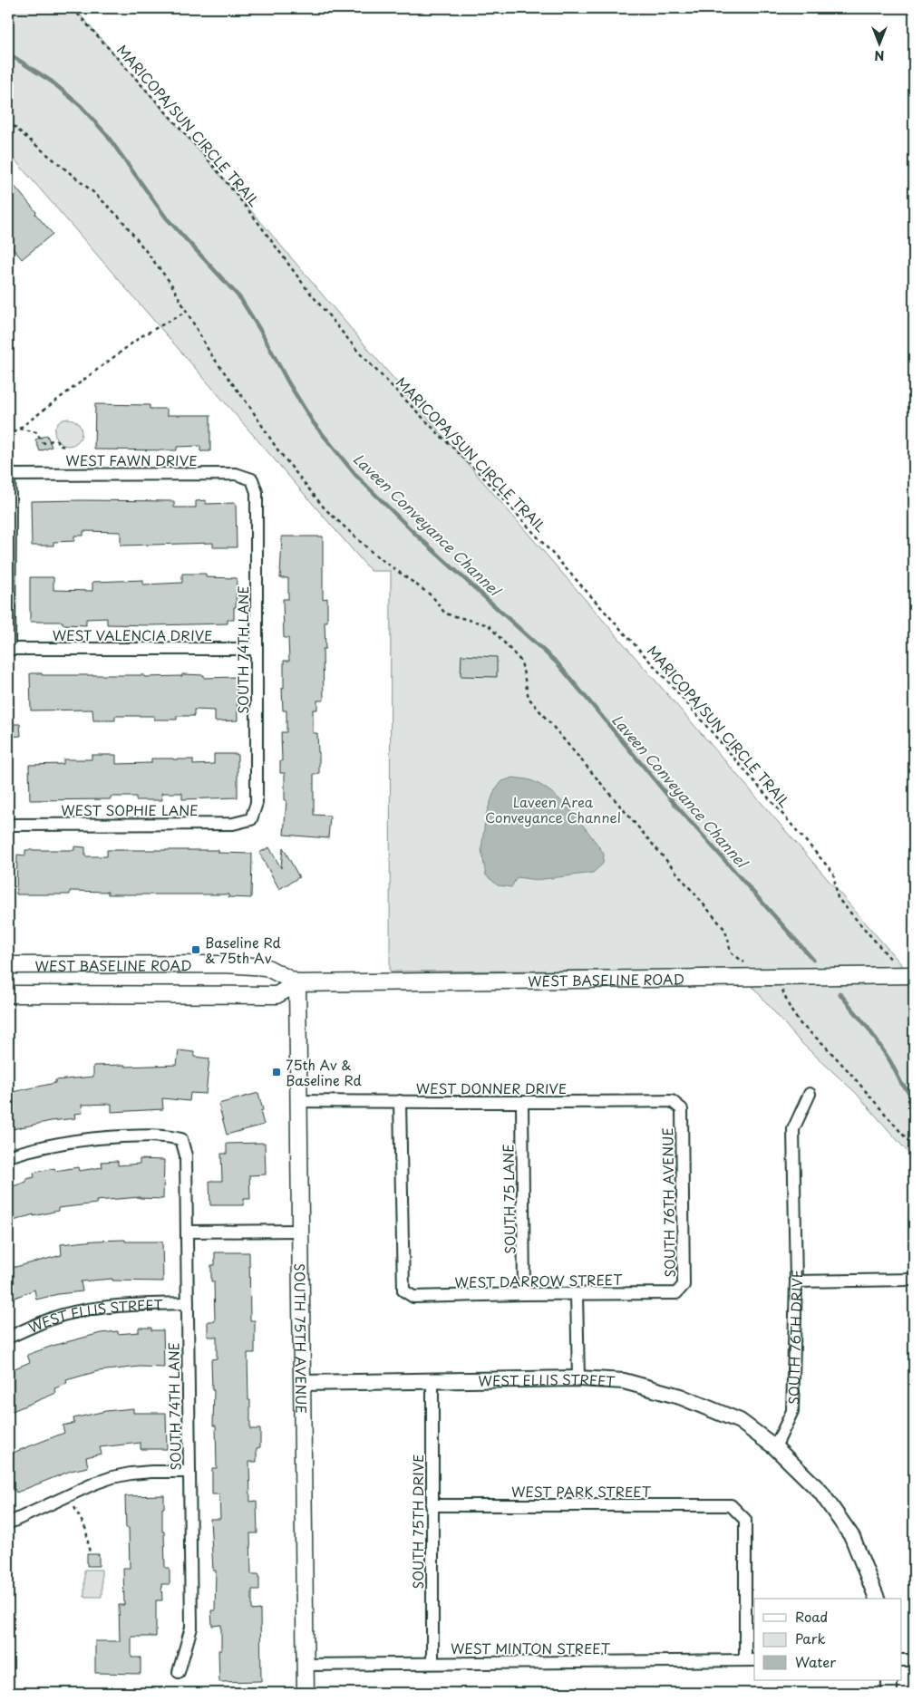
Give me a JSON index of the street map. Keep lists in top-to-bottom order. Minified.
{"streets":{"main road":["WEST BASELINE ROAD","SOUTH 75TH AVENUE"],"street":["WEST FAWN DRIVE","WEST VALENCIA DRIVE","SOUTH 74TH LANE","WEST SOPHIE LANE","WEST DONNER DRIVE","SOUTH 75 LANE","SOUTH 76TH AVENUE","WEST DARROW STREET","WEST ELLIS STREET","SOUTH 76TH DRIVE","WEST PARK STREET","SOUTH 75TH DRIVE","WEST MINTON STREET"],"path":["MARICOPA/SUN CIRCLE TRAIL"]},"crossings":[["MARICOPA/SUN CIRCLE TRAIL","WEST BASELINE ROAD"],["WEST FAWN DRIVE","SOUTH 74TH LANE"],["WEST VALENCIA DRIVE","SOUTH 74TH LANE"],["SOUTH 74TH LANE","WEST SOPHIE LANE"],["SOUTH 74TH LANE","WEST ELLIS STREET"],["WEST BASELINE ROAD","SOUTH 75TH AVENUE"],["WEST DONNER DRIVE","SOUTH 75 LANE"],["WEST DONNER DRIVE","SOUTH 76TH AVENUE"],["WEST DONNER DRIVE","WEST DARROW STREET"],["WEST DONNER DRIVE","SOUTH 75TH AVENUE"],["SOUTH 75 LANE","WEST DARROW STREET"],["SOUTH 76TH AVENUE","WEST DARROW STREET"],["WEST ELLIS STREET","SOUTH 76TH DRIVE"],["WEST ELLIS STREET","SOUTH 75TH AVENUE"],["WEST ELLIS STREET","SOUTH 75TH DRIVE"],["SOUTH 75TH AVENUE","WEST MINTON STREET"],["WEST PARK STREET","SOUTH 75TH DRIVE"],["WEST PARK STREET","WEST MINTON STREET"],["SOUTH 75TH DRIVE","WEST MINTON STREET"]],"water":["Laveen Conveyance Channel"],"parks":["Laveen Area Conveyance Channel"],"places":{"transit":["Baseline Rd & 75th Av","75th Av & Baseline Rd"]},"legend":["Road","Park","Water"],"north":"bottom"}
